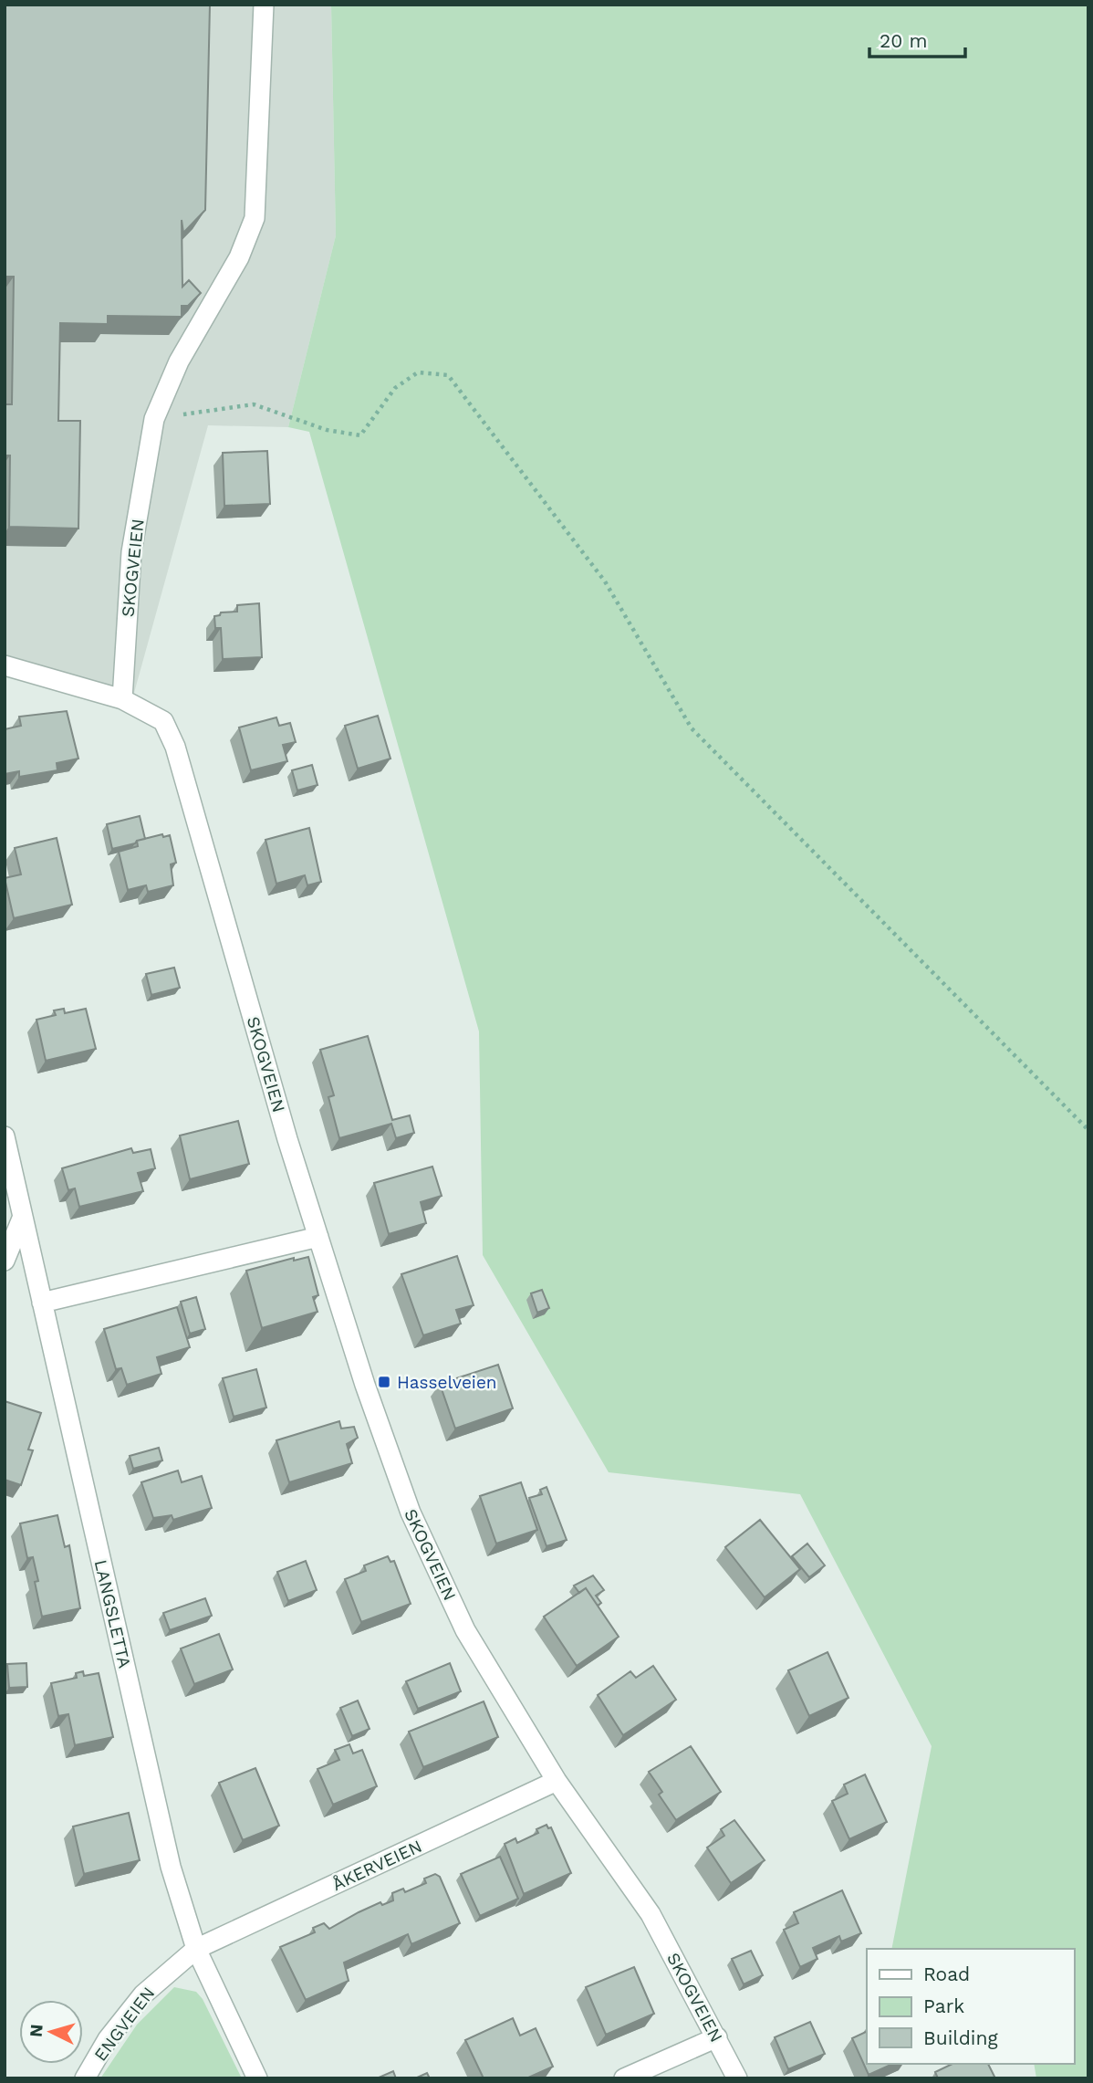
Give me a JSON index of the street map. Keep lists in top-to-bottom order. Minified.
{"streets":{"street":["SKOGVEIEN","LANGSLETTA","ÅKERVEIEN","ENGVEIEN"]},"crossings":[["SKOGVEIEN","ÅKERVEIEN"],["LANGSLETTA","ÅKERVEIEN"],["LANGSLETTA","ENGVEIEN"],["ÅKERVEIEN","ENGVEIEN"]],"places":{"transit":["Hasselveien"]},"legend":["Road","Park","Building"],"scale_bar":"20 m","north":"left"}
